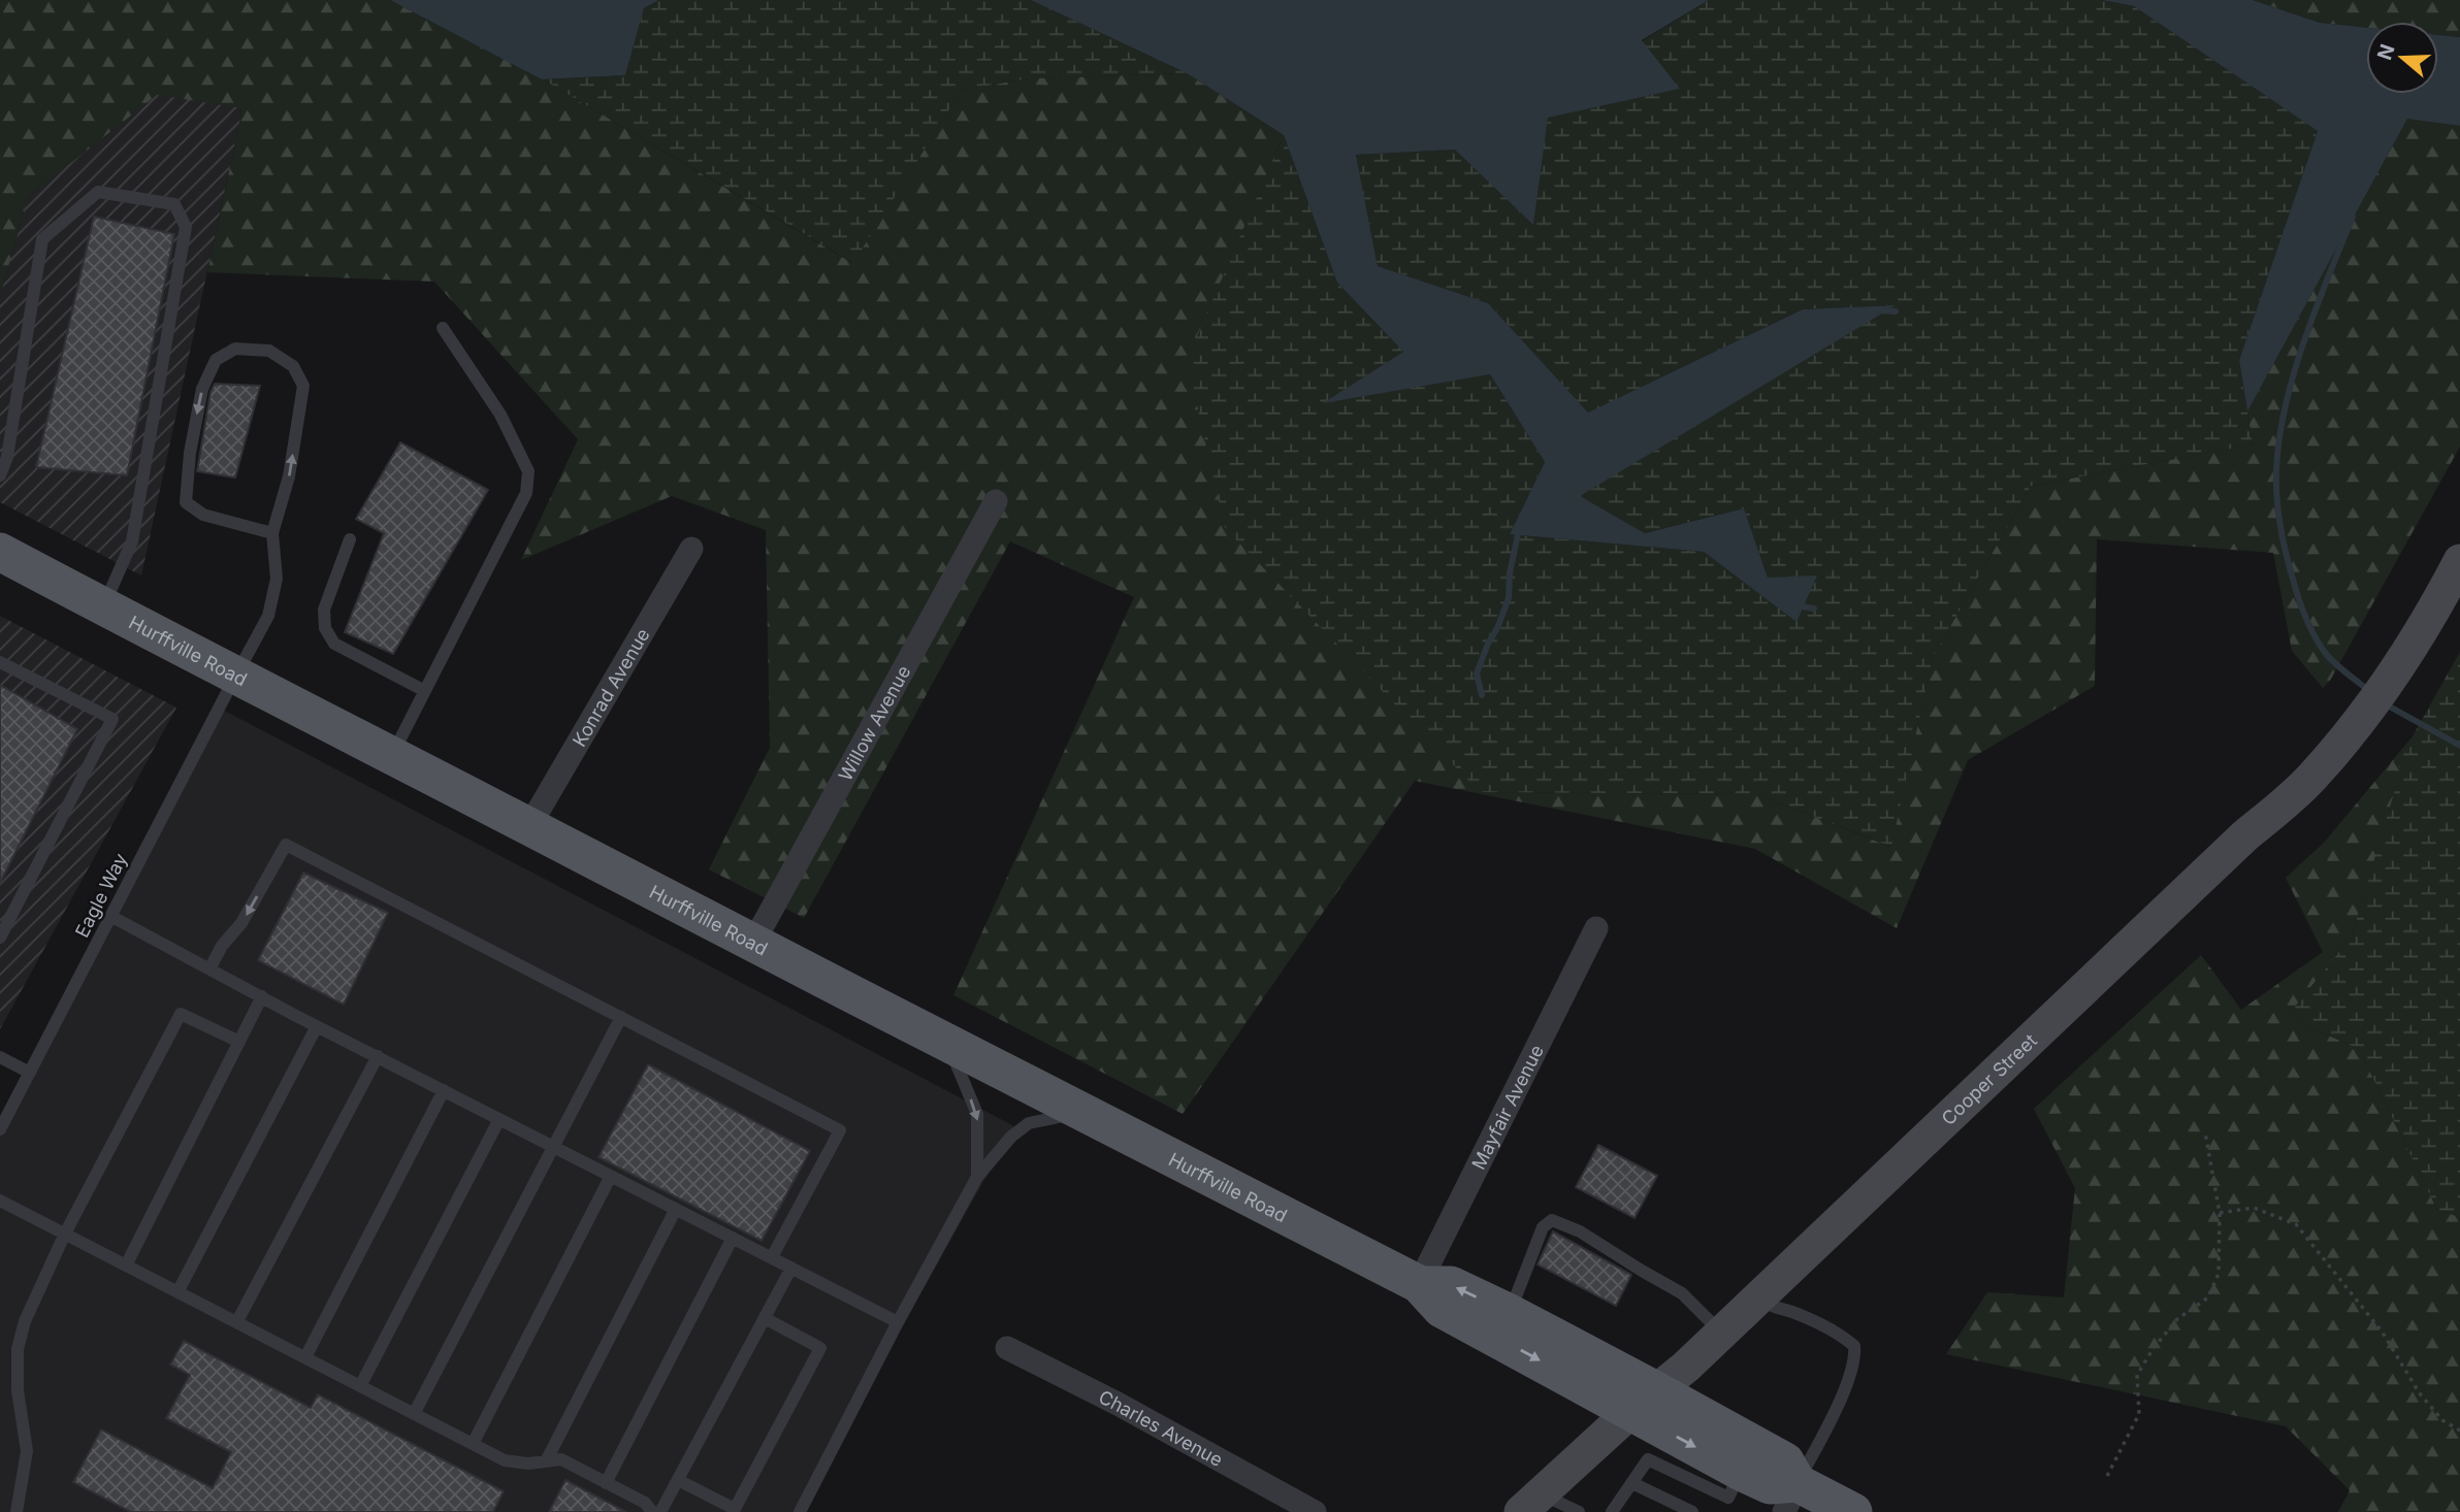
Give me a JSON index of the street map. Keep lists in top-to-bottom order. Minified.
{"streets":{"main road":["Hurffville Road","Cooper Street"],"street":["Konrad Avenue","Willow Avenue","Mayfair Avenue","Charles Avenue"],"lane":["Eagle Way"]},"crossings":[["Hurffville Road","Konrad Avenue"],["Hurffville Road","Willow Avenue"],["Hurffville Road","Eagle Way"],["Hurffville Road","Cooper Street"],["Hurffville Road","Mayfair Avenue"]],"north":"left"}
